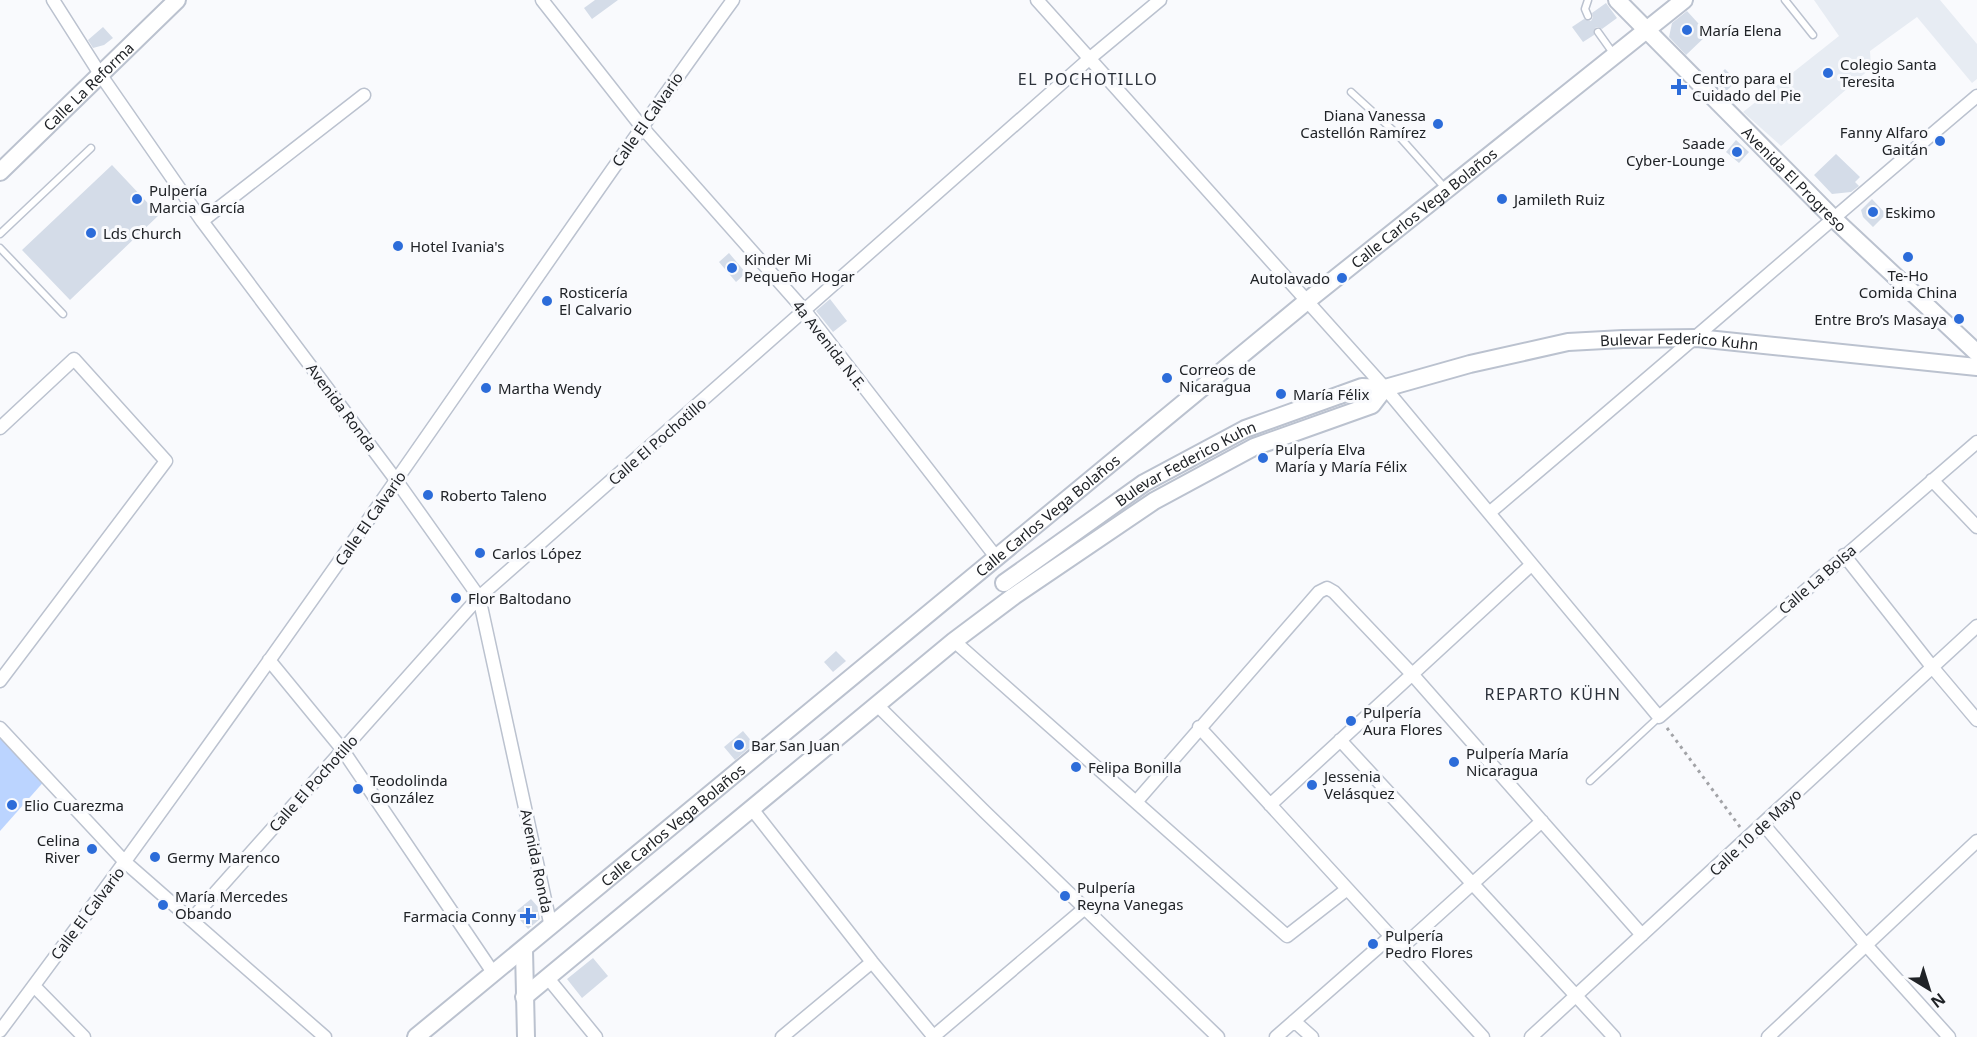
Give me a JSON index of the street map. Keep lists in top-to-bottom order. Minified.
{"streets":{"street":["Calle La Reforma","Calle El Calvario","Avenida El Progreso","Calle Carlos Vega Bolaños","Bulevar Federico Kuhn","4a Avenida N.E.","Avenida Ronda","Calle El Pochotillo","Calle La Bolsa","Calle 10 de Mayo"]},"crossings":[["Calle La Reforma","Avenida Ronda"],["Calle El Calvario","4a Avenida N.E."],["Calle El Calvario","Avenida Ronda"],["Avenida El Progreso","Calle Carlos Vega Bolaños"],["Calle Carlos Vega Bolaños","4a Avenida N.E."],["Calle Carlos Vega Bolaños","Avenida Ronda"],["4a Avenida N.E.","Calle El Pochotillo"],["Avenida Ronda","Calle El Pochotillo"]],"districts":["EL POCHOTILLO","REPARTO KÜHN"],"places":{"other":["María Elena","Colegio Santa Teresita","Diana Vanessa Castellón Ramírez","Fanny Alfaro Gaitán","Saade Cyber-Lounge","Pulpería Marcia García","Jamileth Ruiz","Eskimo","Lds Church","Hotel Ivania's","Te-Ho Comida China","Kinder Mi Pequeño Hogar","Autolavado","Rosticería El Calvario","Entre Bro’s Masaya","Correos de Nicaragua","Martha Wendy","María Félix","Pulpería Elva María y María Félix","Roberto Taleno","Carlos López","Flor Baltodano","Pulpería Aura Flores","Bar San Juan","Pulpería María Nicaragua","Felipa Bonilla","Jessenia Velásquez","Teodolinda González","Elio Cuarezma","Celina River","Germy Marenco","Pulpería Reyna Vanegas","María Mercedes Obando","Pulpería Pedro Flores"],"health":["Centro para el Cuidado del Pie","Farmacia Conny"]},"north":"bottom right"}
